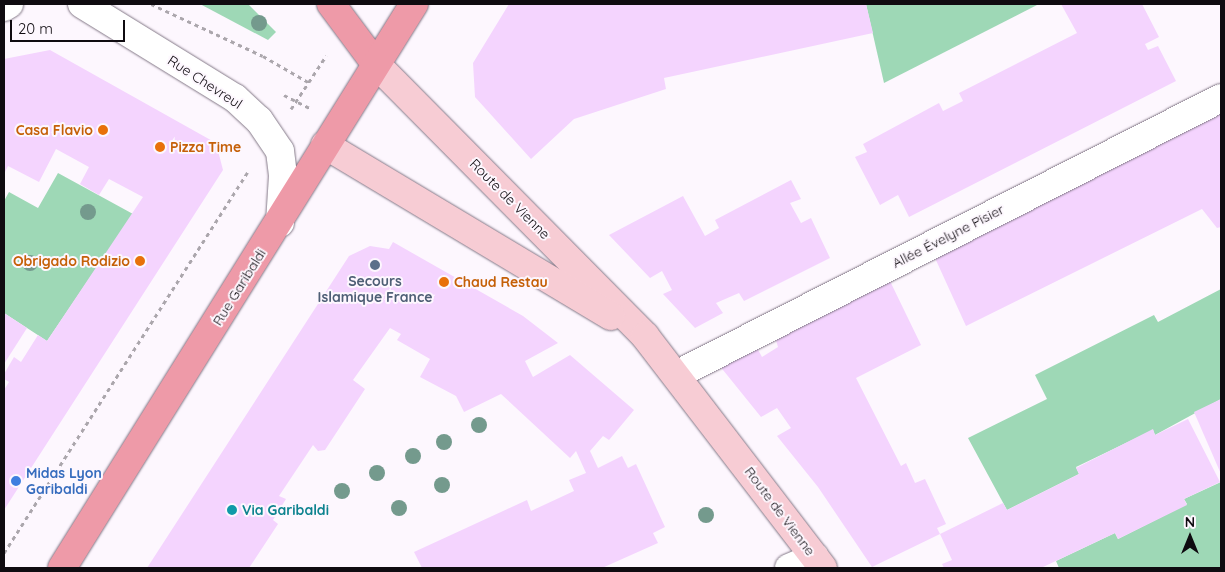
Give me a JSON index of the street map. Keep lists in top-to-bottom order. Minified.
{"streets":{"main road":["Route de Vienne","Rue Garibaldi"],"street":["Rue Chevreul","Allée Évelyne Pisier"]},"crossings":[["Rue Chevreul","Rue Garibaldi"],["Route de Vienne","Allée Évelyne Pisier"],["Route de Vienne","Rue Garibaldi"]],"places":["Casa Flavio","Pizza Time","Obrigado Rodizio","Secours Islamique France","Chaud Restau","Midas Lyon Garibaldi","Via Garibaldi"],"scale_bar":"20 m","north":"top"}
